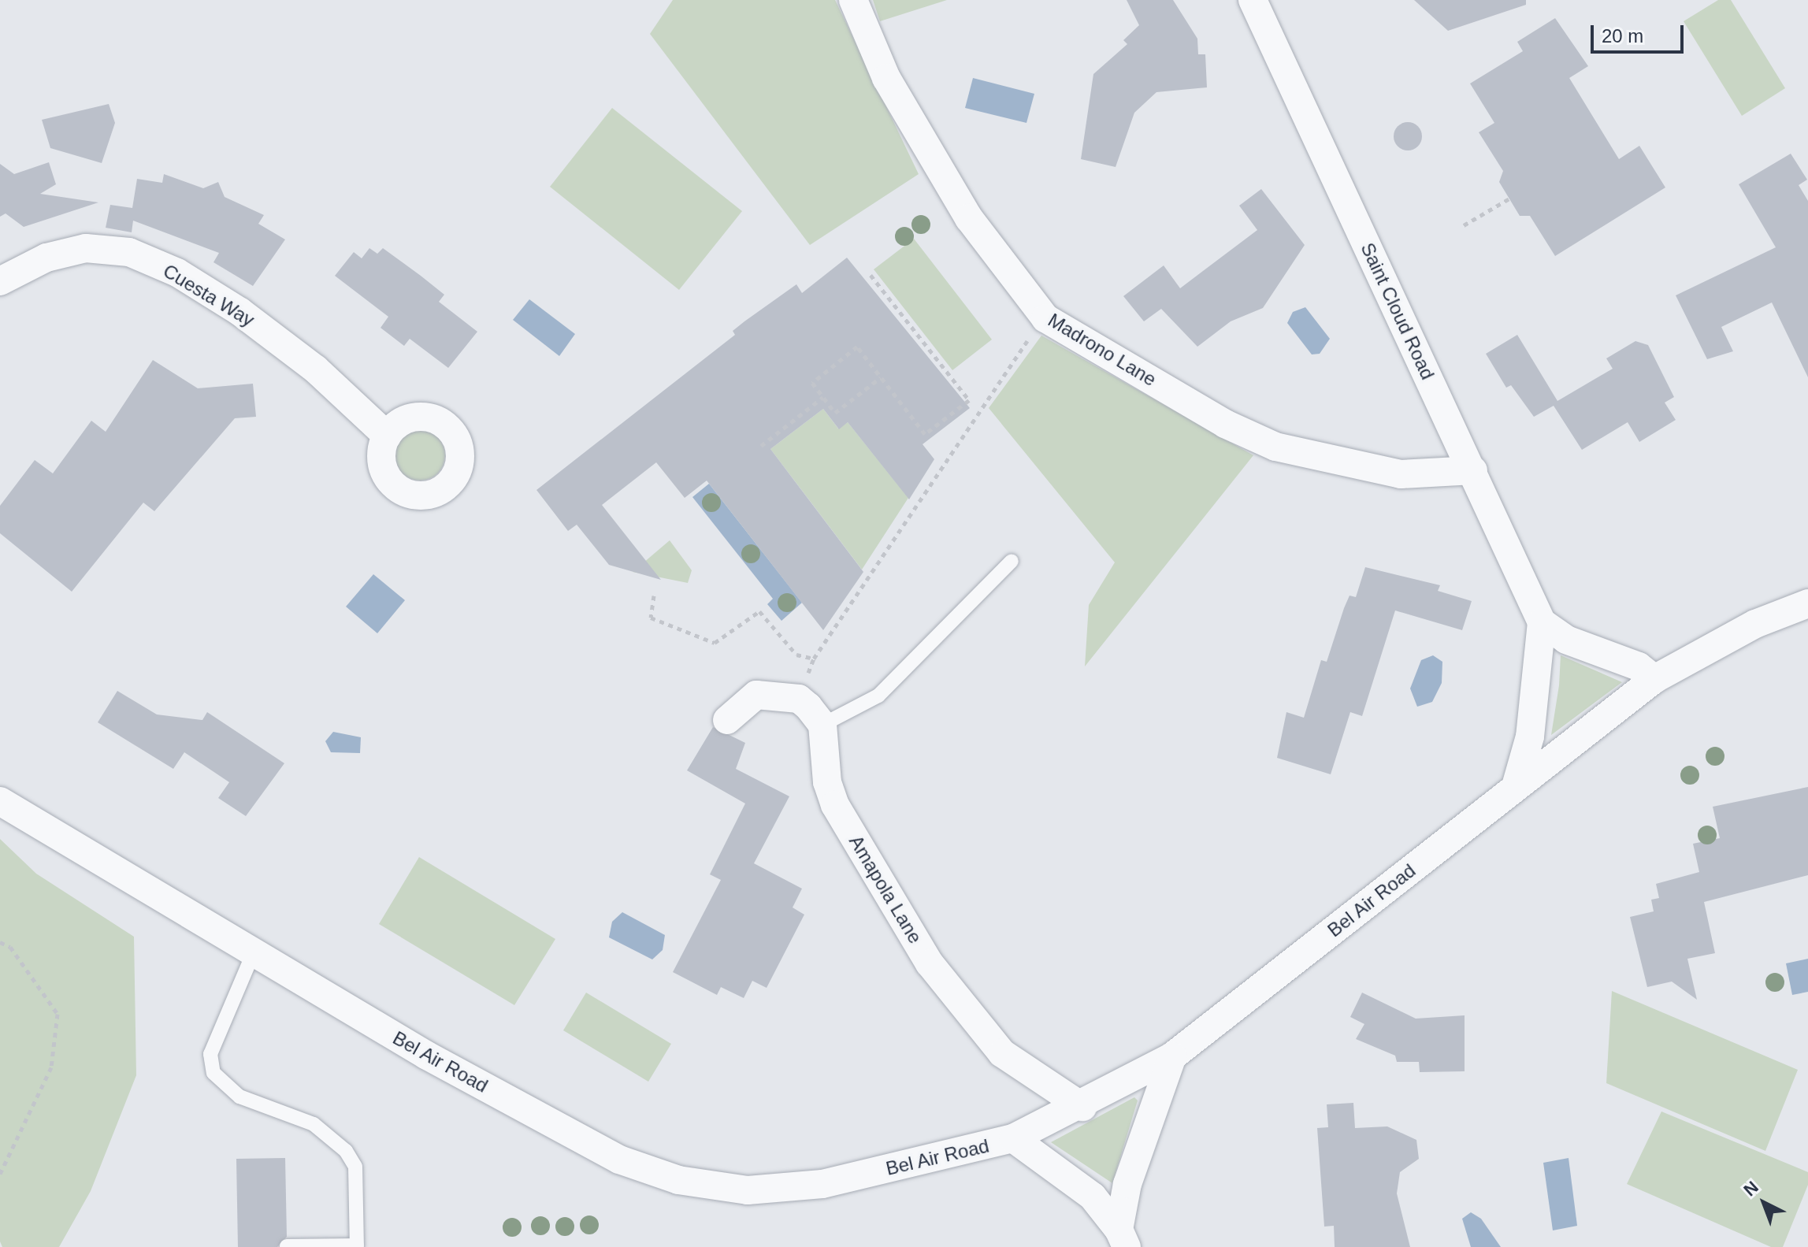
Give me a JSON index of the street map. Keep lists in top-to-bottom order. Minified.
{"streets":{"street":["Cuesta Way","Saint Cloud Road","Madrono Lane","Amapola Lane","Bel Air Road"]},"crossings":[["Saint Cloud Road","Madrono Lane"],["Amapola Lane","Bel Air Road"]],"scale_bar":"20 m","north":"top left"}
